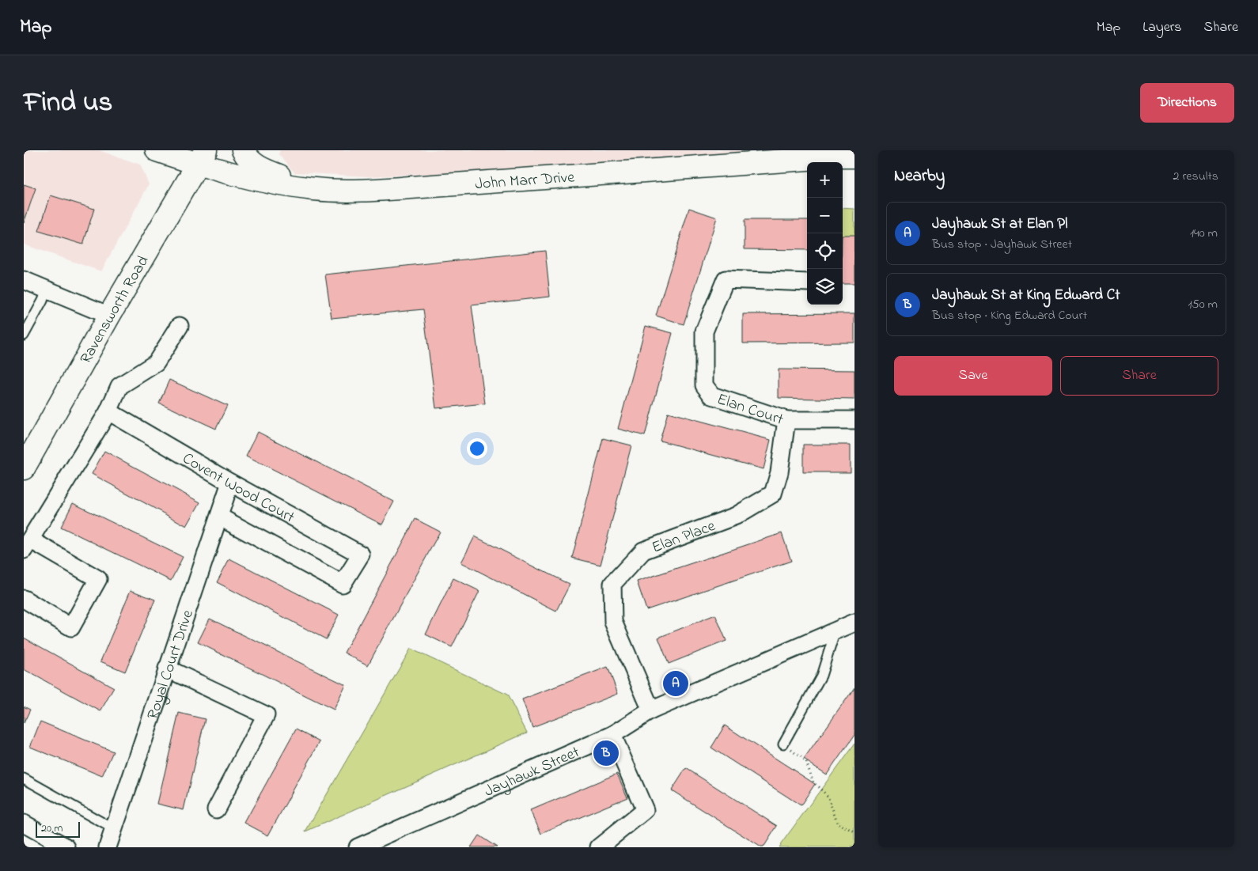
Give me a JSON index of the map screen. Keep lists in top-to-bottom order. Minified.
{"streets":{"street":["John Marr Drive","Ravensworth Road","Elan Court","Covent Wood Court","Elan Place","Royal Court Drive","Jayhawk Street"]},"crossings":[["John Marr Drive","Ravensworth Road"],["Elan Court","Elan Place"],["Covent Wood Court","Royal Court Drive"],["Elan Place","Jayhawk Street"]],"scale_bar":"20 m","page":{"header":"Map","nav":["Map","Layers","Share"],"title":"Find us","buttons":["Directions",["Save","Share"]],"heading":["Nearby","2 results"],"map_buttons":["+","−"],"list":[{"mark":"A","name":"Jayhawk St at Elan Pl","note":"Bus stop · Jayhawk Street","value":"140 m"},{"mark":"B","name":"Jayhawk St at King Edward Ct","note":"Bus stop · King Edward Court","value":"150 m"}],"pins":["A","B"],"scale":"20 m"}}
